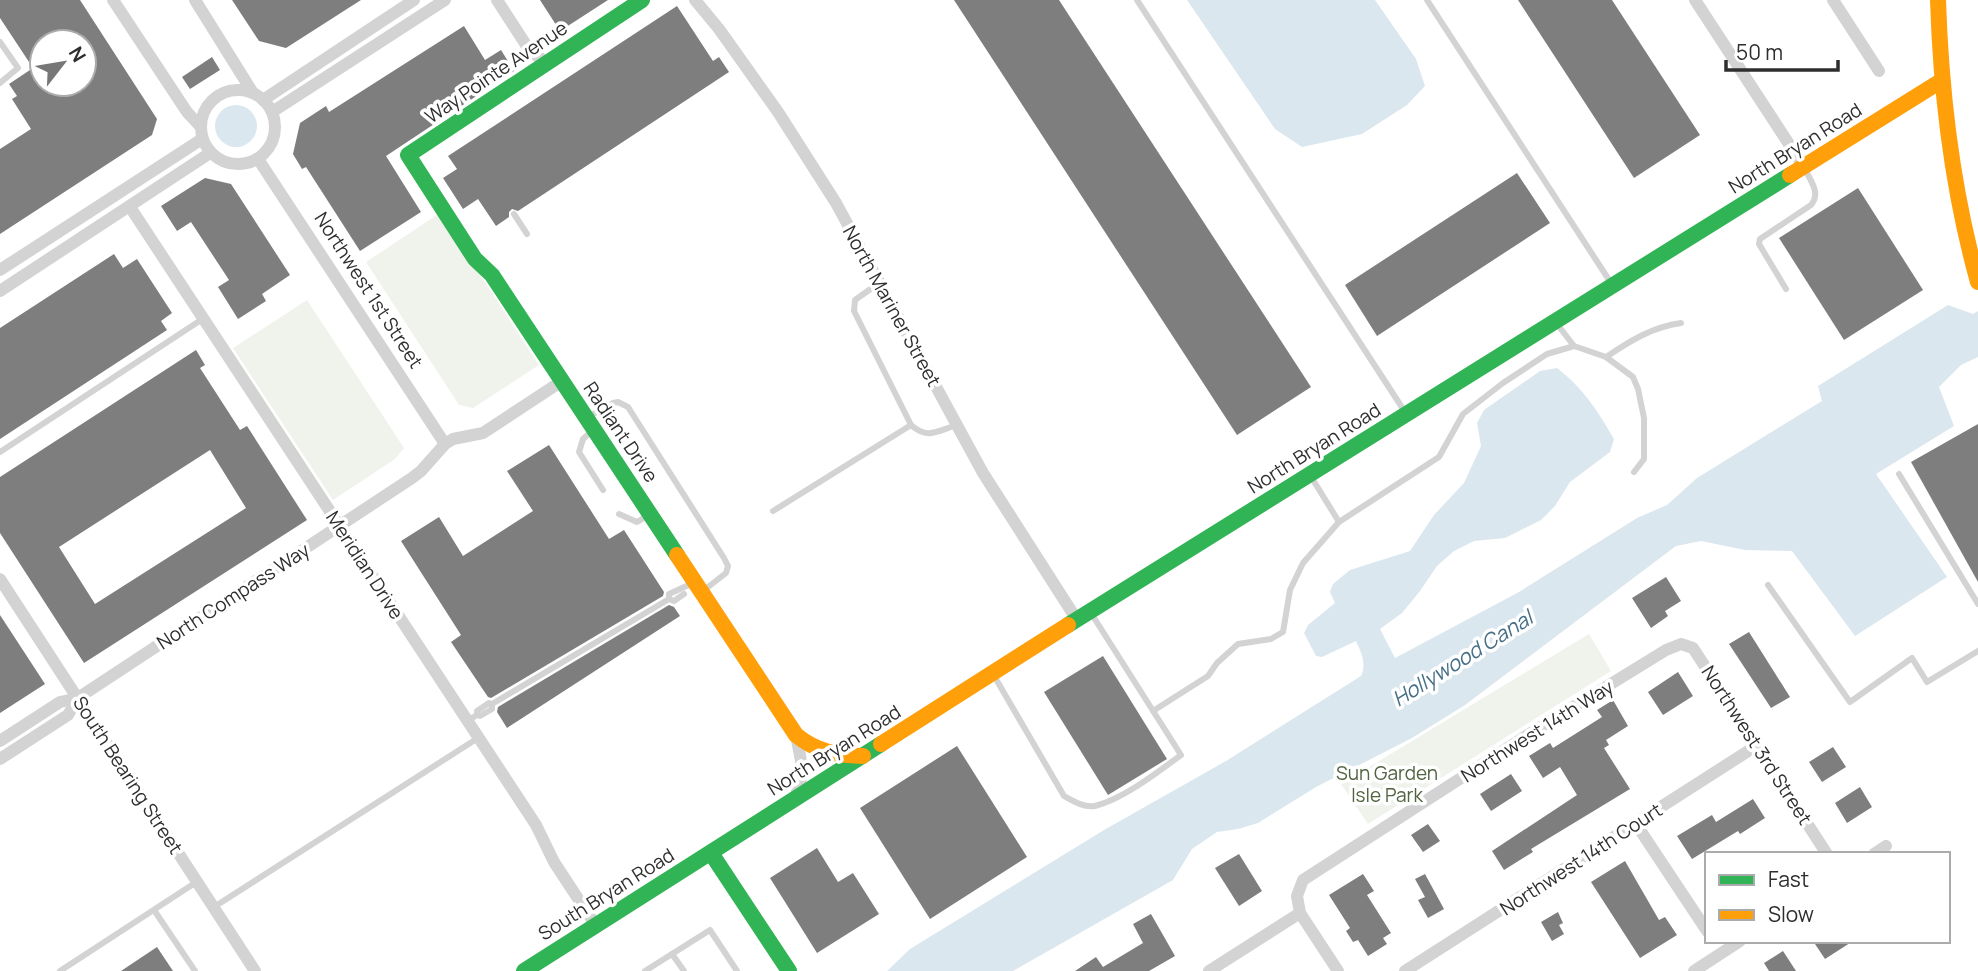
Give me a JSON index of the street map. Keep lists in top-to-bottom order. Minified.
{"streets":{"street":["Way Pointe Avenue","North Bryan Road","Northwest 1st Street","North Mariner Street","Radiant Drive","Meridian Drive","North Compass Way","Northwest 14th Way","Northwest 3rd Street","South Bearing Street","Northwest 14th Court","South Bryan Road"]},"crossings":[["Way Pointe Avenue","Radiant Drive"],["North Bryan Road","North Mariner Street"],["North Bryan Road","Radiant Drive"],["North Bryan Road","South Bryan Road"],["Northwest 1st Street","North Compass Way"],["Meridian Drive","North Compass Way"],["Meridian Drive","South Bryan Road"],["North Compass Way","South Bearing Street"],["Northwest 14th Way","Northwest 3rd Street"],["Northwest 3rd Street","Northwest 14th Court"]],"water":["Hollywood Canal"],"parks":["Sun Garden Isle Park"],"legend":["Fast","Slow"],"scale_bar":"50 m","north":"top right"}
